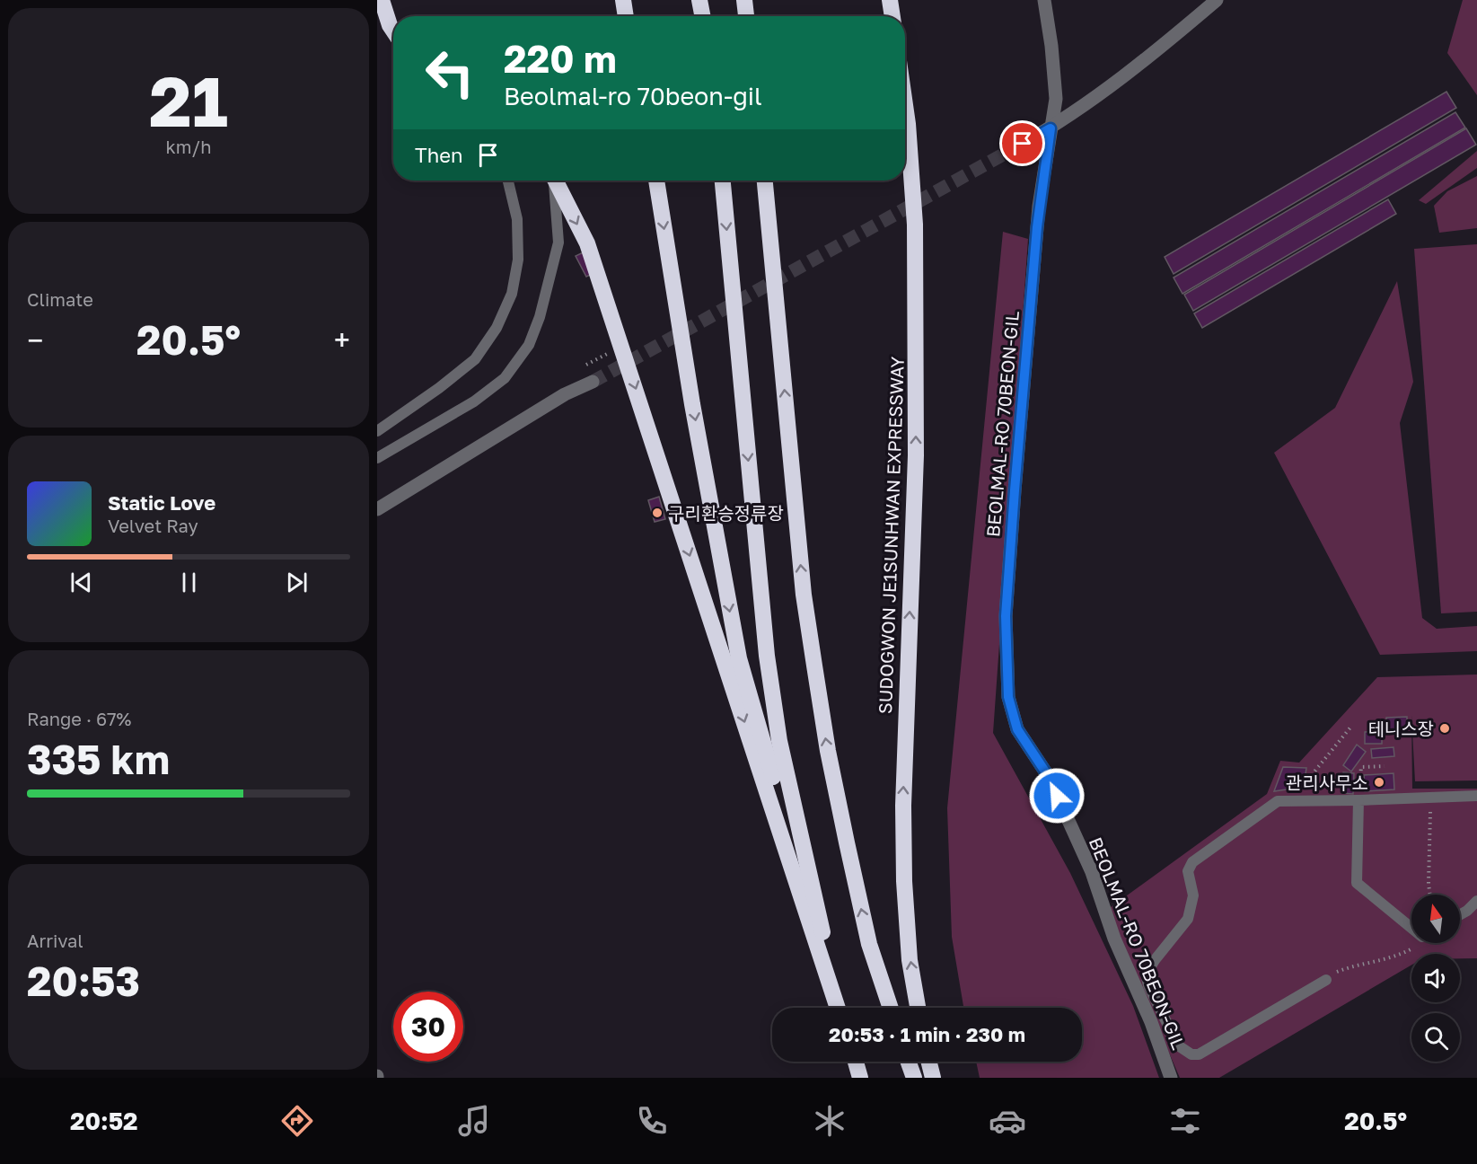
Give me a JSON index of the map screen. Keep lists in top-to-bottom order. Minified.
{"streets":{"highway":["SUDOGWON JE1SUNHWAN EXPRESSWAY"],"street":["BEOLMAL-RO 70BEON-GIL"]},"places":["구리환승정류장","테니스장","관리사무소"],"north":"top","page":{"tile":[["21","km/h"],"Climate",["Range · 67%","335 km"],["Arrival","20:53"]],"turn":["220 m","Beolmal-ro 70beon-gil"],"then":"Then","heat":["−","20.5°","+"],"song":["Static Love","Velvet Ray"],"limit":"30","trip":"20:53 · 1 min · 230 m","tabs":["20:52","20.5°"]}}
